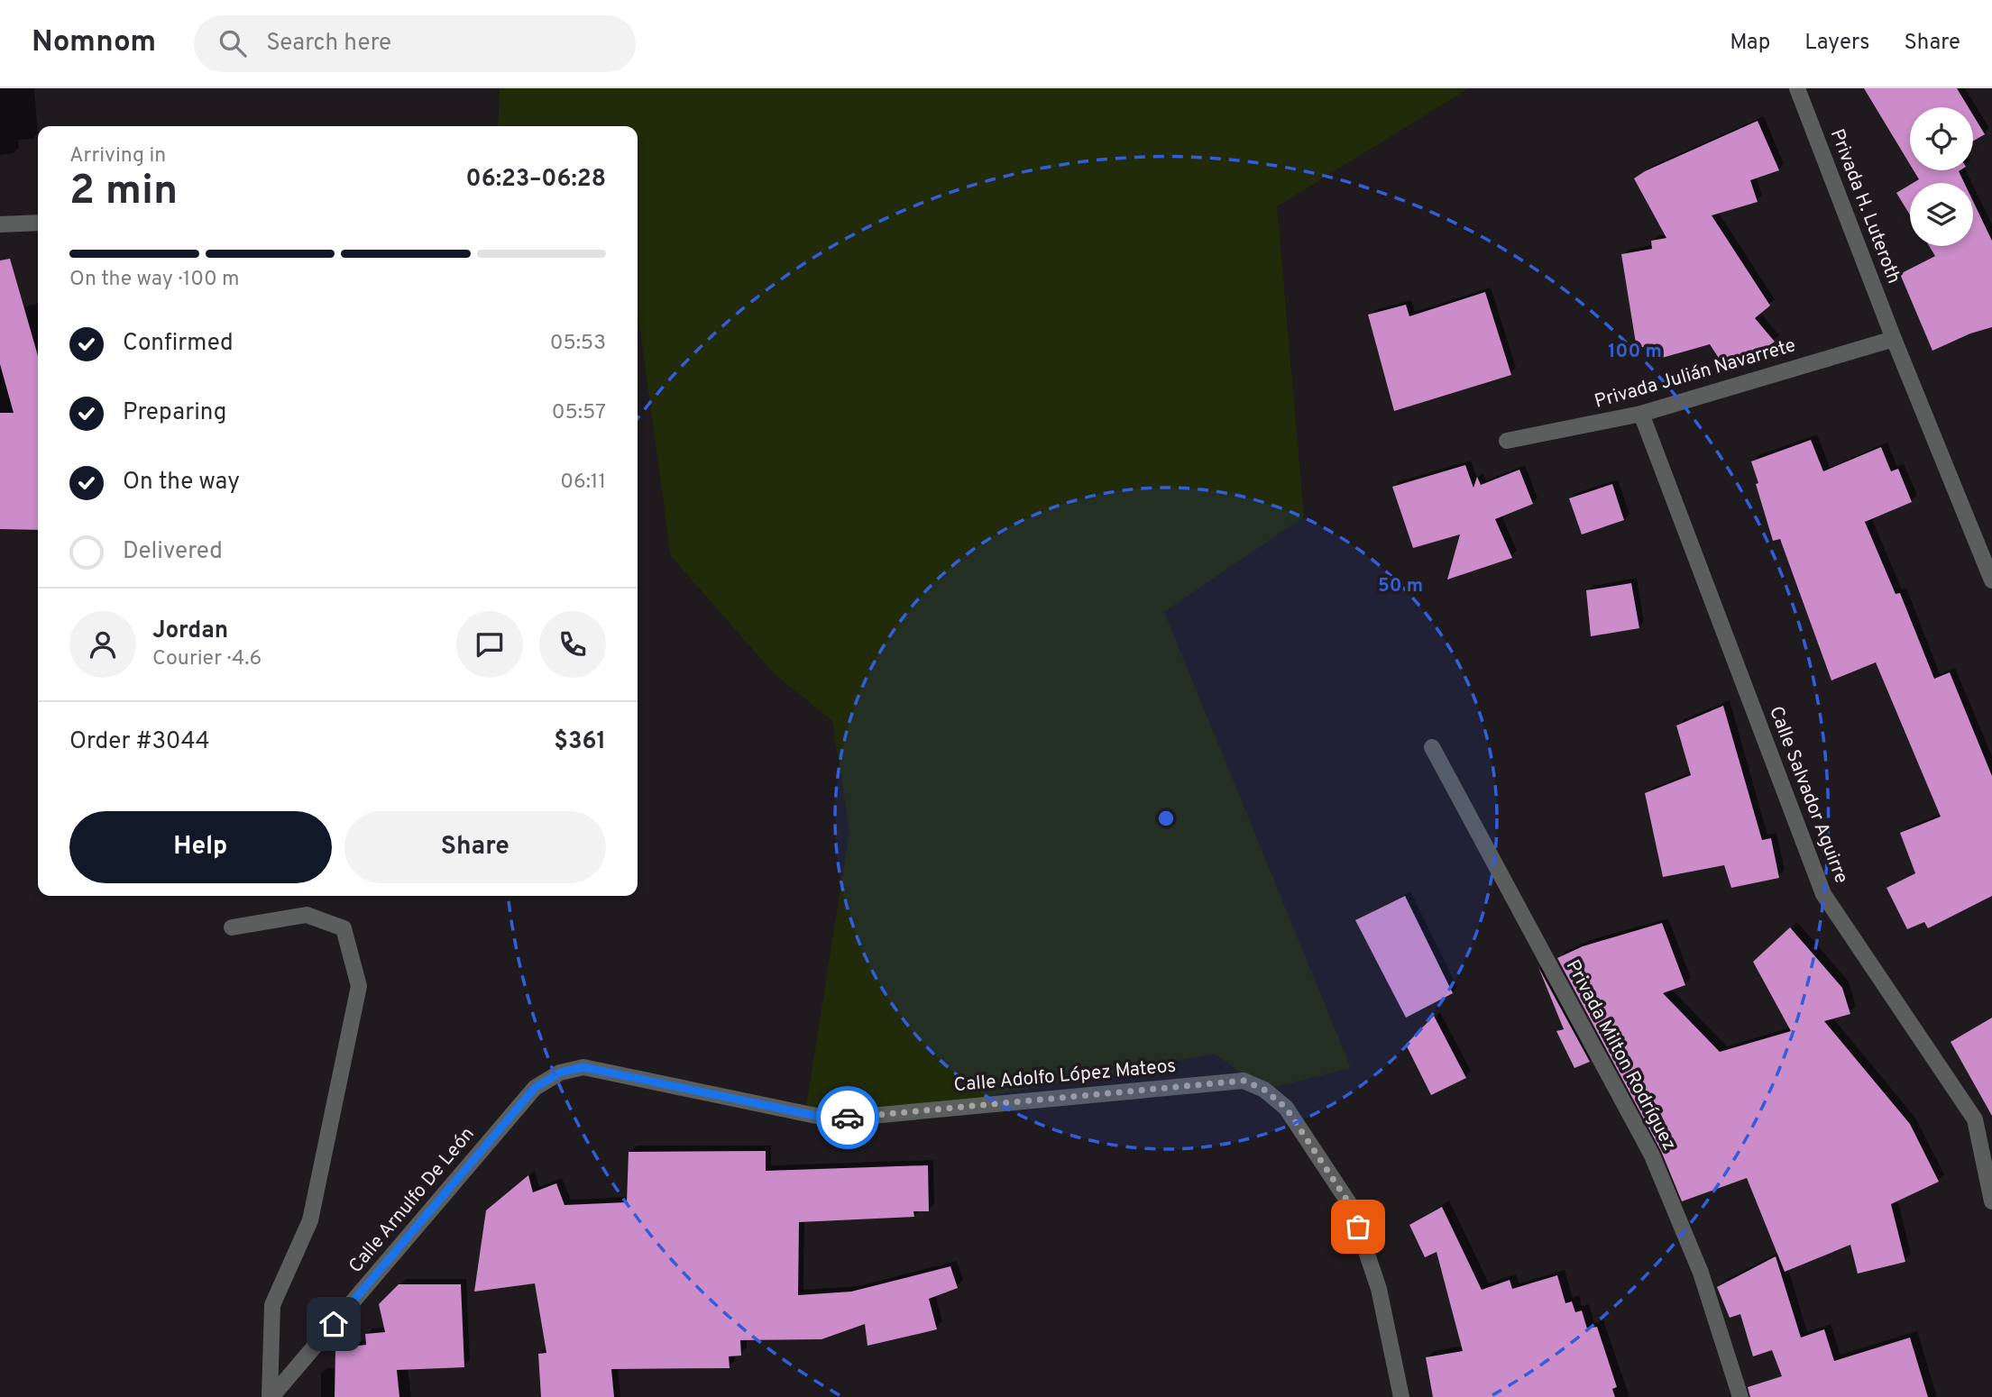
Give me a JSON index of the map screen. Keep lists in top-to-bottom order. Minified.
{"streets":{"street":["Privada H. Luteroth","Privada Julián Navarrete","Calle Salvador Aguirre","Privada Milton Rodríguez","Calle Adolfo López Mateos","Calle Arnulfo De León"]},"crossings":[["Privada H. Luteroth","Privada Julián Navarrete"],["Privada Julián Navarrete","Calle Salvador Aguirre"],["Calle Adolfo López Mateos","Calle Arnulfo De León"]],"page":{"header":"Nomnom","search":"Search here","nav":["Map","Layers","Share"],"heading":["2 min","Arriving in","06:23–06:28"],"panel":["Jordan","Courier · 4.6","Order #3044","$361"],"bar":"On the way · 100 m","list":[["Confirmed","05:53"],["Preparing","05:57"],["On the way","06:11"],"Delivered"],"buttons":["Help","Share"]},"rings":["100 m","50 m"]}
